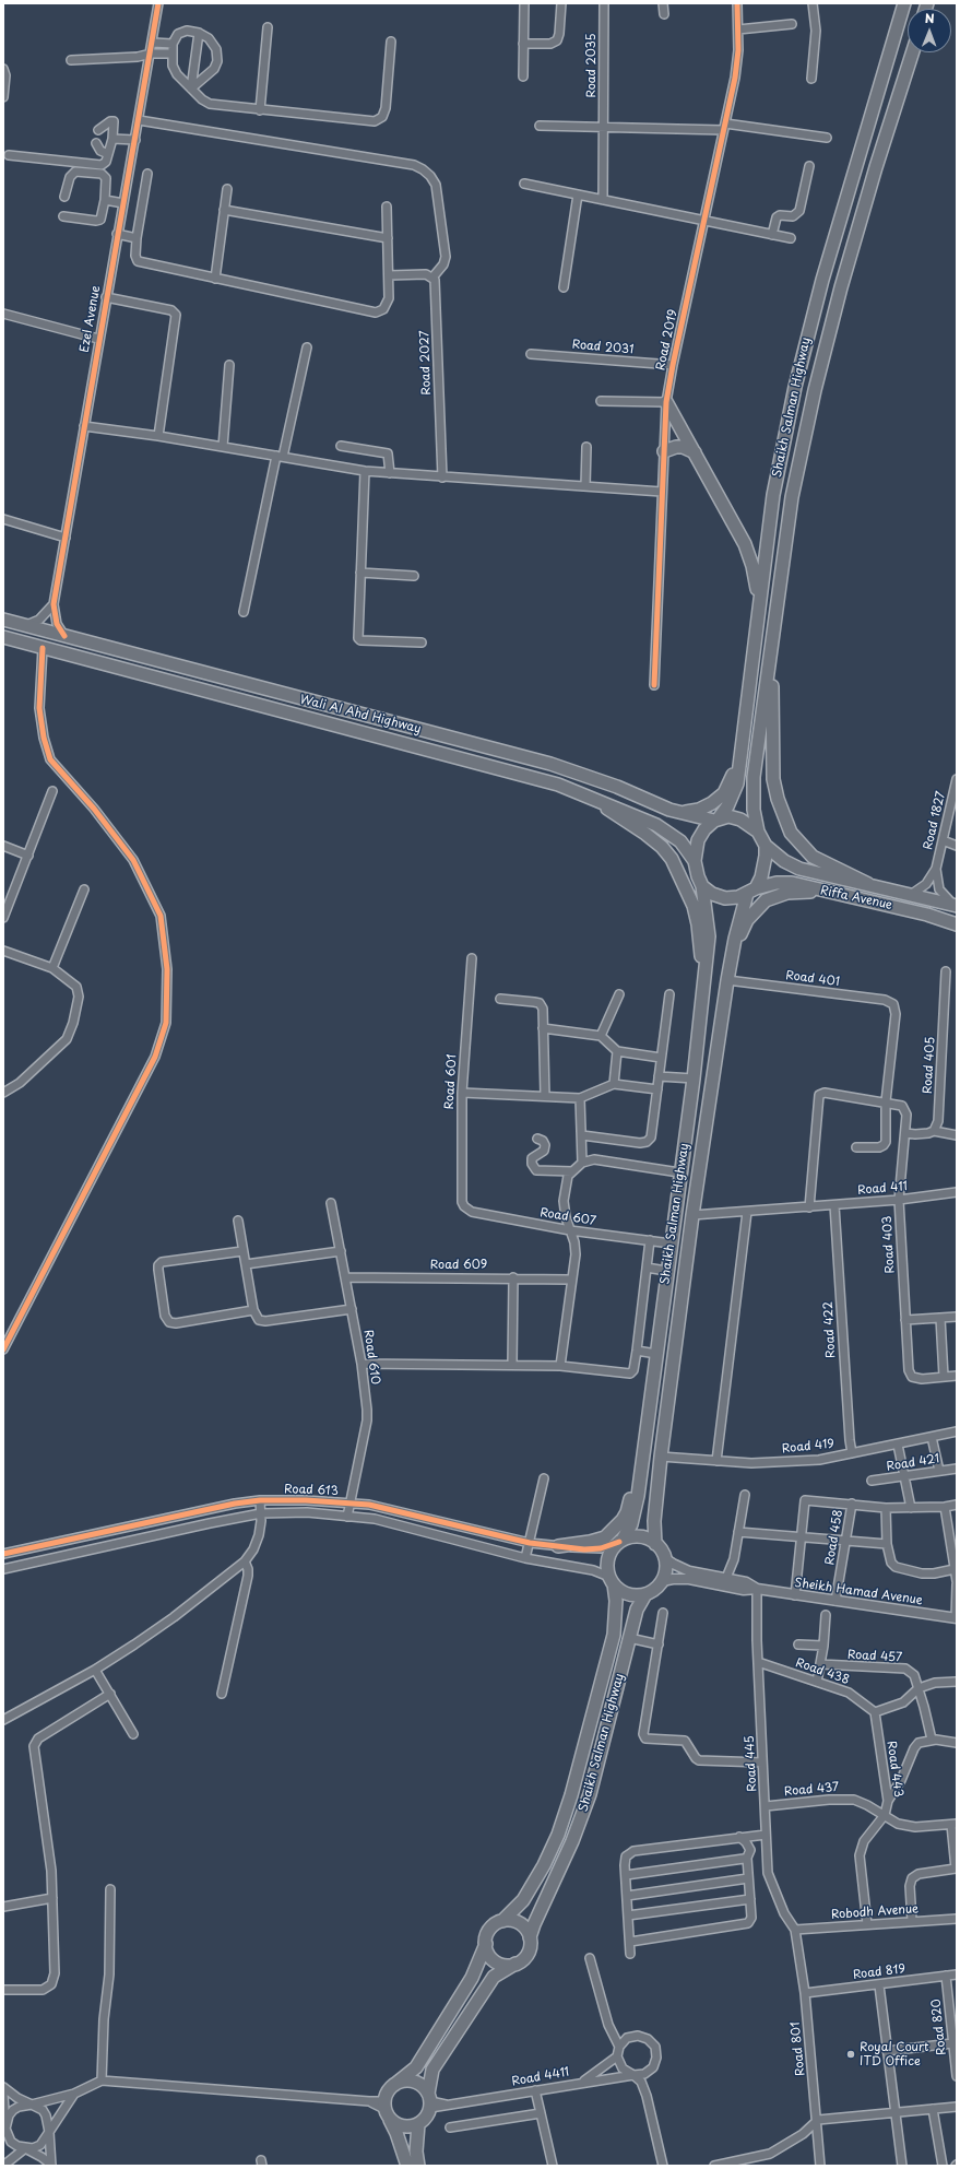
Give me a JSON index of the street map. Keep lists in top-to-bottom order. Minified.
{"streets":{"main road":["Shaikh Salman Highway","Wali Al Ahd Highway","Riffa Avenue"],"street":["Road 2035","Ezel Avenue","Road 2019","Road 2031","Road 2027","Road 1827","Road 401","Road 405","Road 601","Road 411","Road 607","Road 403","Road 609","Road 422","Road 610","Road 419","Road 421","Road 613","Road 458","Sheikh Hamad Avenue","Road 457","Road 438","Road 445","Road 443","Road 437","Robodh Avenue","Road 819","Road 820","Road 801","Road 4411"]},"crossings":[["Ezel Avenue","Wali Al Ahd Highway"],["Road 2019","Road 2031"],["Shaikh Salman Highway","Wali Al Ahd Highway"],["Shaikh Salman Highway","Riffa Avenue"],["Shaikh Salman Highway","Road 401"],["Shaikh Salman Highway","Road 411"],["Shaikh Salman Highway","Road 607"],["Shaikh Salman Highway","Road 419"],["Shaikh Salman Highway","Road 613"],["Shaikh Salman Highway","Sheikh Hamad Avenue"],["Wali Al Ahd Highway","Riffa Avenue"],["Road 1827","Riffa Avenue"],["Road 401","Road 403"],["Road 601","Road 607"],["Road 411","Road 403"],["Road 411","Road 422"],["Road 609","Road 610"],["Road 422","Road 419"],["Road 610","Road 613"],["Road 613","Sheikh Hamad Avenue"],["Road 458","Sheikh Hamad Avenue"],["Sheikh Hamad Avenue","Road 445"],["Road 438","Road 445"],["Road 438","Road 443"],["Road 445","Road 437"],["Road 445","Robodh Avenue"],["Road 445","Road 801"],["Road 443","Road 437"],["Road 443","Robodh Avenue"],["Robodh Avenue","Road 801"],["Road 819","Road 820"],["Road 819","Road 801"]],"places":["Royal Court ITD Office"],"north":"top"}
